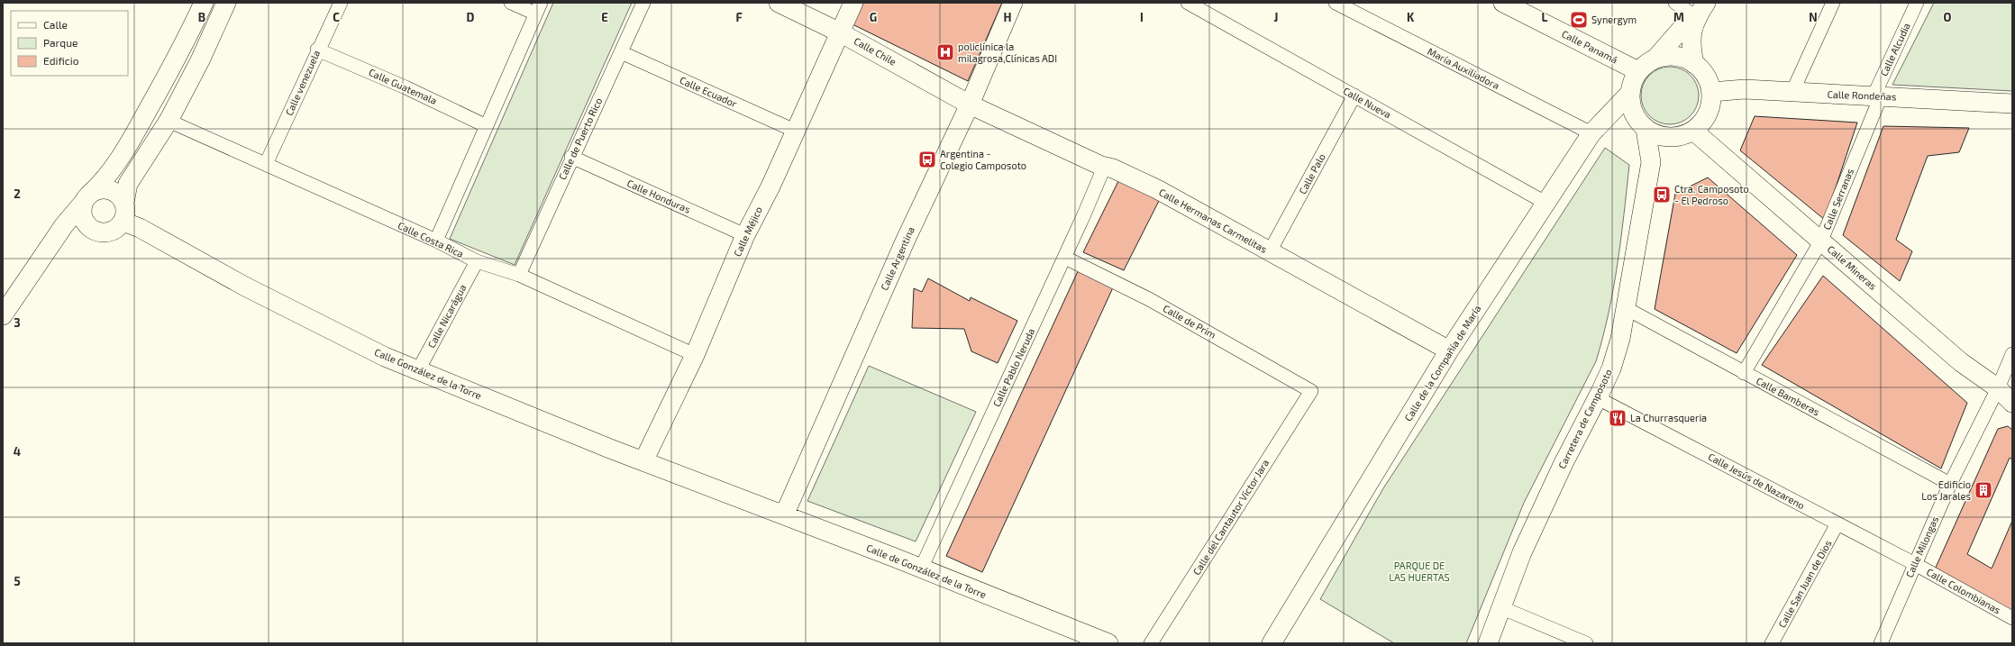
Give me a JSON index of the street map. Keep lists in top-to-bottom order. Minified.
{"streets":{"street":["Calle Panamá","Calle Alcudia","Calle Chile","María Auxiliadora","Calle venezuela","Calle Guatemala","Calle Ecuador","Calle Rondeñas","Calle Nueva","Calle de Puerto Rico","Calle Palo","Calle Honduras","Calle Serranas","Calle Hermanas Carmelitas","Calle Méjico","Calle Costa Rica","Calle Argentina","Calle Mineras","Calle Nicarágua","Calle de Prim","Calle de la Compañía de María","Calle Pablo Neruda","Calle González de la Torre","Calle Bamberas","Carretera de Camposoto","Calle Jesús de Nazareno","Calle del Cantautor Víctor Jara","Calle Milongas","Calle de González de la Torre","Calle San Juan de Dios","Calle Colombianas"]},"crossings":[["Calle Panamá","Calle Rondeñas"],["Calle Panamá","Calle Mineras"],["Calle Panamá","Calle de la Compañía de María"],["Calle Panamá","Carretera de Camposoto"],["Calle Alcudia","Calle Rondeñas"],["Calle Alcudia","Calle Serranas"],["Calle Chile","Calle Hermanas Carmelitas"],["Calle Chile","Calle Méjico"],["Calle Chile","Calle Argentina"],["María Auxiliadora","Calle de la Compañía de María"],["Calle venezuela","Calle Guatemala"],["Calle venezuela","Calle Costa Rica"],["Calle Ecuador","Calle de Puerto Rico"],["Calle Ecuador","Calle Méjico"],["Calle Rondeñas","Calle Serranas"],["Calle Rondeñas","Calle Mineras"],["Calle Rondeñas","Calle de la Compañía de María"],["Calle Rondeñas","Carretera de Camposoto"],["Calle Nueva","Calle Palo"],["Calle Nueva","Calle de la Compañía de María"],["Calle de Puerto Rico","Calle Honduras"],["Calle de Puerto Rico","Calle Costa Rica"],["Calle Palo","Calle Hermanas Carmelitas"],["Calle Honduras","Calle Méjico"],["Calle Serranas","Calle Mineras"],["Calle Serranas","Calle Bamberas"],["Calle Hermanas Carmelitas","Calle Argentina"],["Calle Hermanas Carmelitas","Calle de la Compañía de María"],["Calle Hermanas Carmelitas","Calle Pablo Neruda"],["Calle Méjico","Calle Costa Rica"],["Calle Méjico","Calle González de la Torre"],["Calle Costa Rica","Calle Nicarágua"],["Calle Argentina","Calle de González de la Torre"],["Calle Mineras","Calle de la Compañía de María"],["Calle Mineras","Carretera de Camposoto"],["Calle Mineras","Calle Milongas"],["Calle Nicarágua","Calle González de la Torre"],["Calle de Prim","Calle Pablo Neruda"],["Calle de Prim","Calle del Cantautor Víctor Jara"],["Calle de la Compañía de María","Carretera de Camposoto"],["Calle Pablo Neruda","Calle de González de la Torre"],["Calle González de la Torre","Calle de González de la Torre"],["Calle Bamberas","Carretera de Camposoto"],["Calle Bamberas","Calle Milongas"],["Carretera de Camposoto","Calle Jesús de Nazareno"],["Calle Jesús de Nazareno","Calle Milongas"],["Calle Jesús de Nazareno","Calle San Juan de Dios"],["Calle Jesús de Nazareno","Calle Colombianas"],["Calle Milongas","Calle Colombianas"]],"parks":["PARQUE DE LAS HUERTAS"],"places":{"sports":["Synergym"],"hospital":["policlínica la milagrosa,Clínicas ADI"],"bus stop":["Argentina - Colegio Camposoto","Ctra. Camposoto - El Pedroso"],"restaurant":["La Churrasqueria"],"building":["Edificio Los Jarales"]},"legend":["Calle","Parque","Edificio"],"grid":{"columns":["B","C","D","E","F","G","H","I","J","K","L","M","N","O"],"rows":["2","3","4","5"]}}
